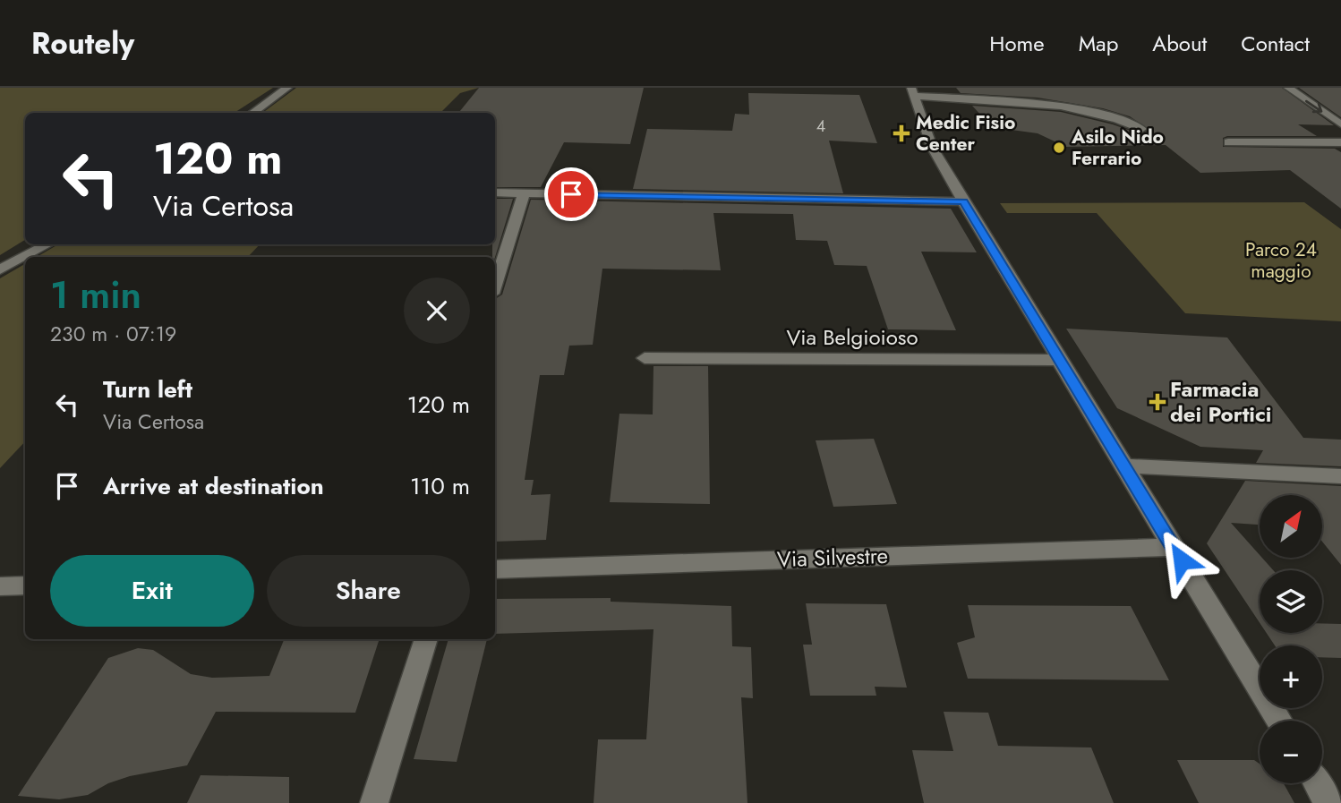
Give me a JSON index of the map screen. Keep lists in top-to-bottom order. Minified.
{"streets":{"street":["Via Belgioioso","Via Silvestre"]},"parks":["Parco 24 maggio"],"places":{"health":["Medic Fisio Center","Farmacia dei Portici"],"other":["Asilo Nido Ferrario"]},"house_numbers":["4"],"north":"top right","page":{"header":"Routely","nav":["Home","Map","About","Contact"],"turn":["120 m","Via Certosa"],"heading":["1 min","230 m · 07:19"],"list":[{"name":"Turn left","note":"Via Certosa","value":"120 m"},{"name":"Arrive at destination","value":"110 m"}],"map_buttons":["+","−"],"buttons":["Exit","Share"]}}
